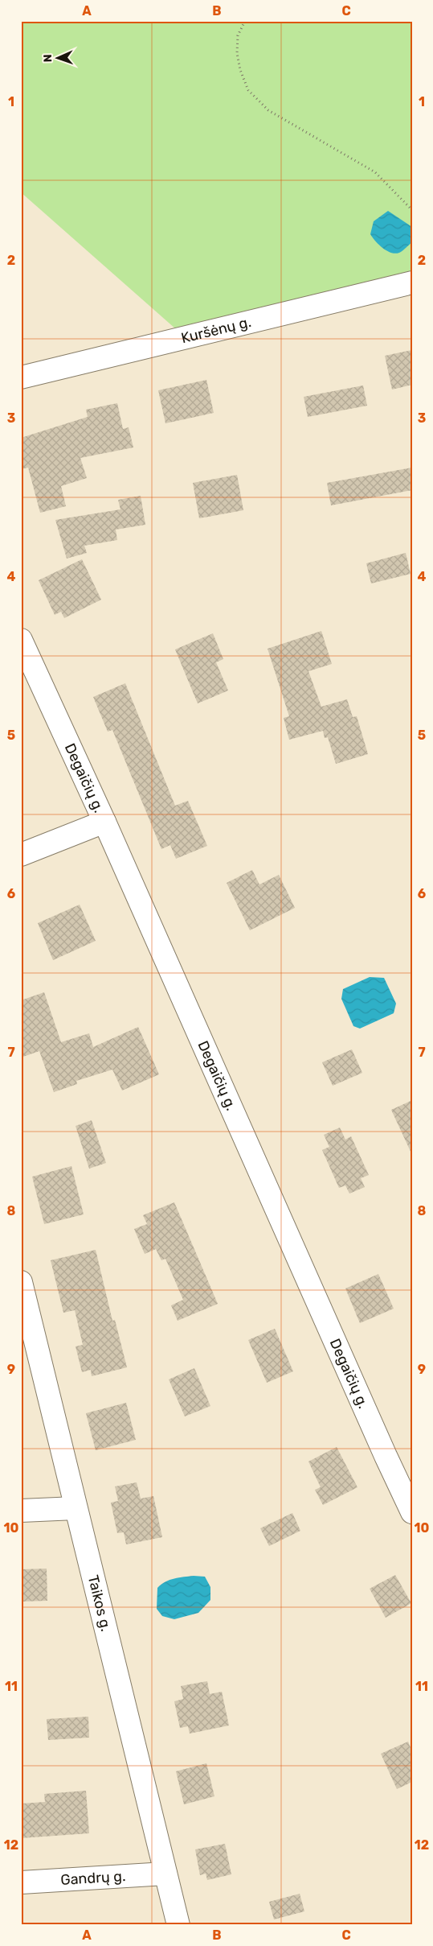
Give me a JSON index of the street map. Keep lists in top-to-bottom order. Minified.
{"streets":{"street":["Kuršėnų g.","Degaičių g.","Taikos g.","Gandrų g."]},"crossings":[["Taikos g.","Gandrų g."]],"north":"left","grid":{"columns":["A","B","C"],"rows":["1","2","3","4","5","6","7","8","9","10","11","12"]}}
